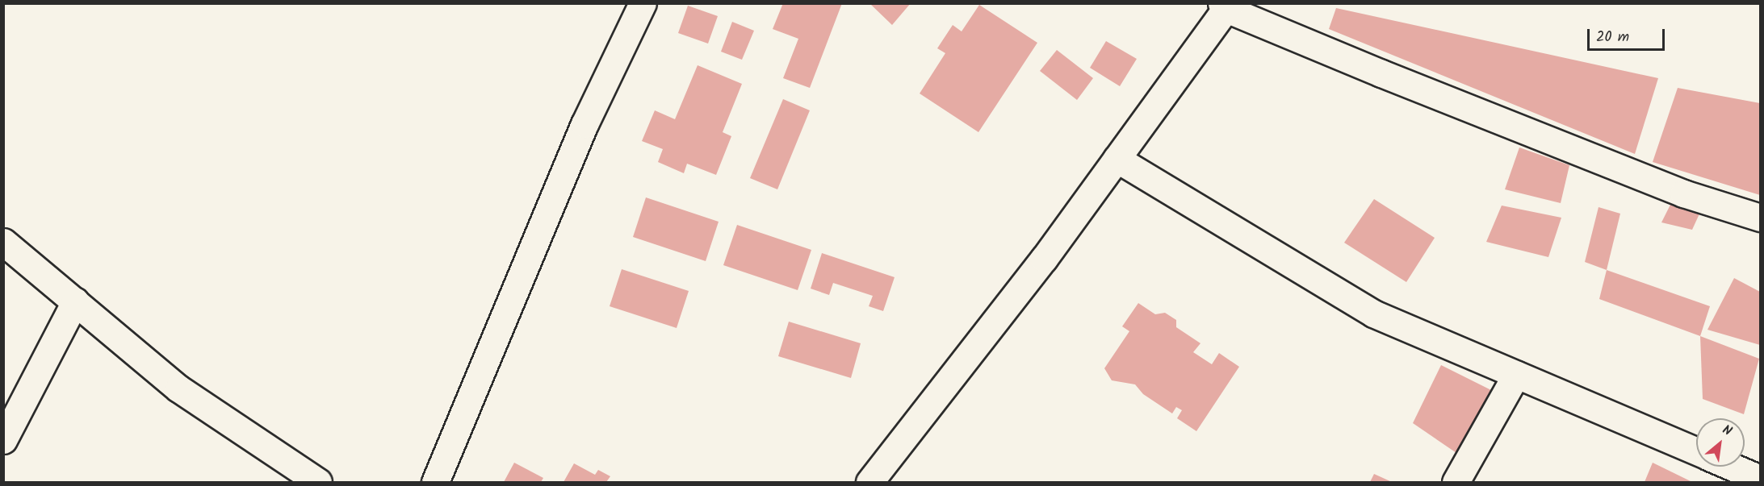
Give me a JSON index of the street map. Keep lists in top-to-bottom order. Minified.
{"scale_bar":"20 m","north":"top right"}
